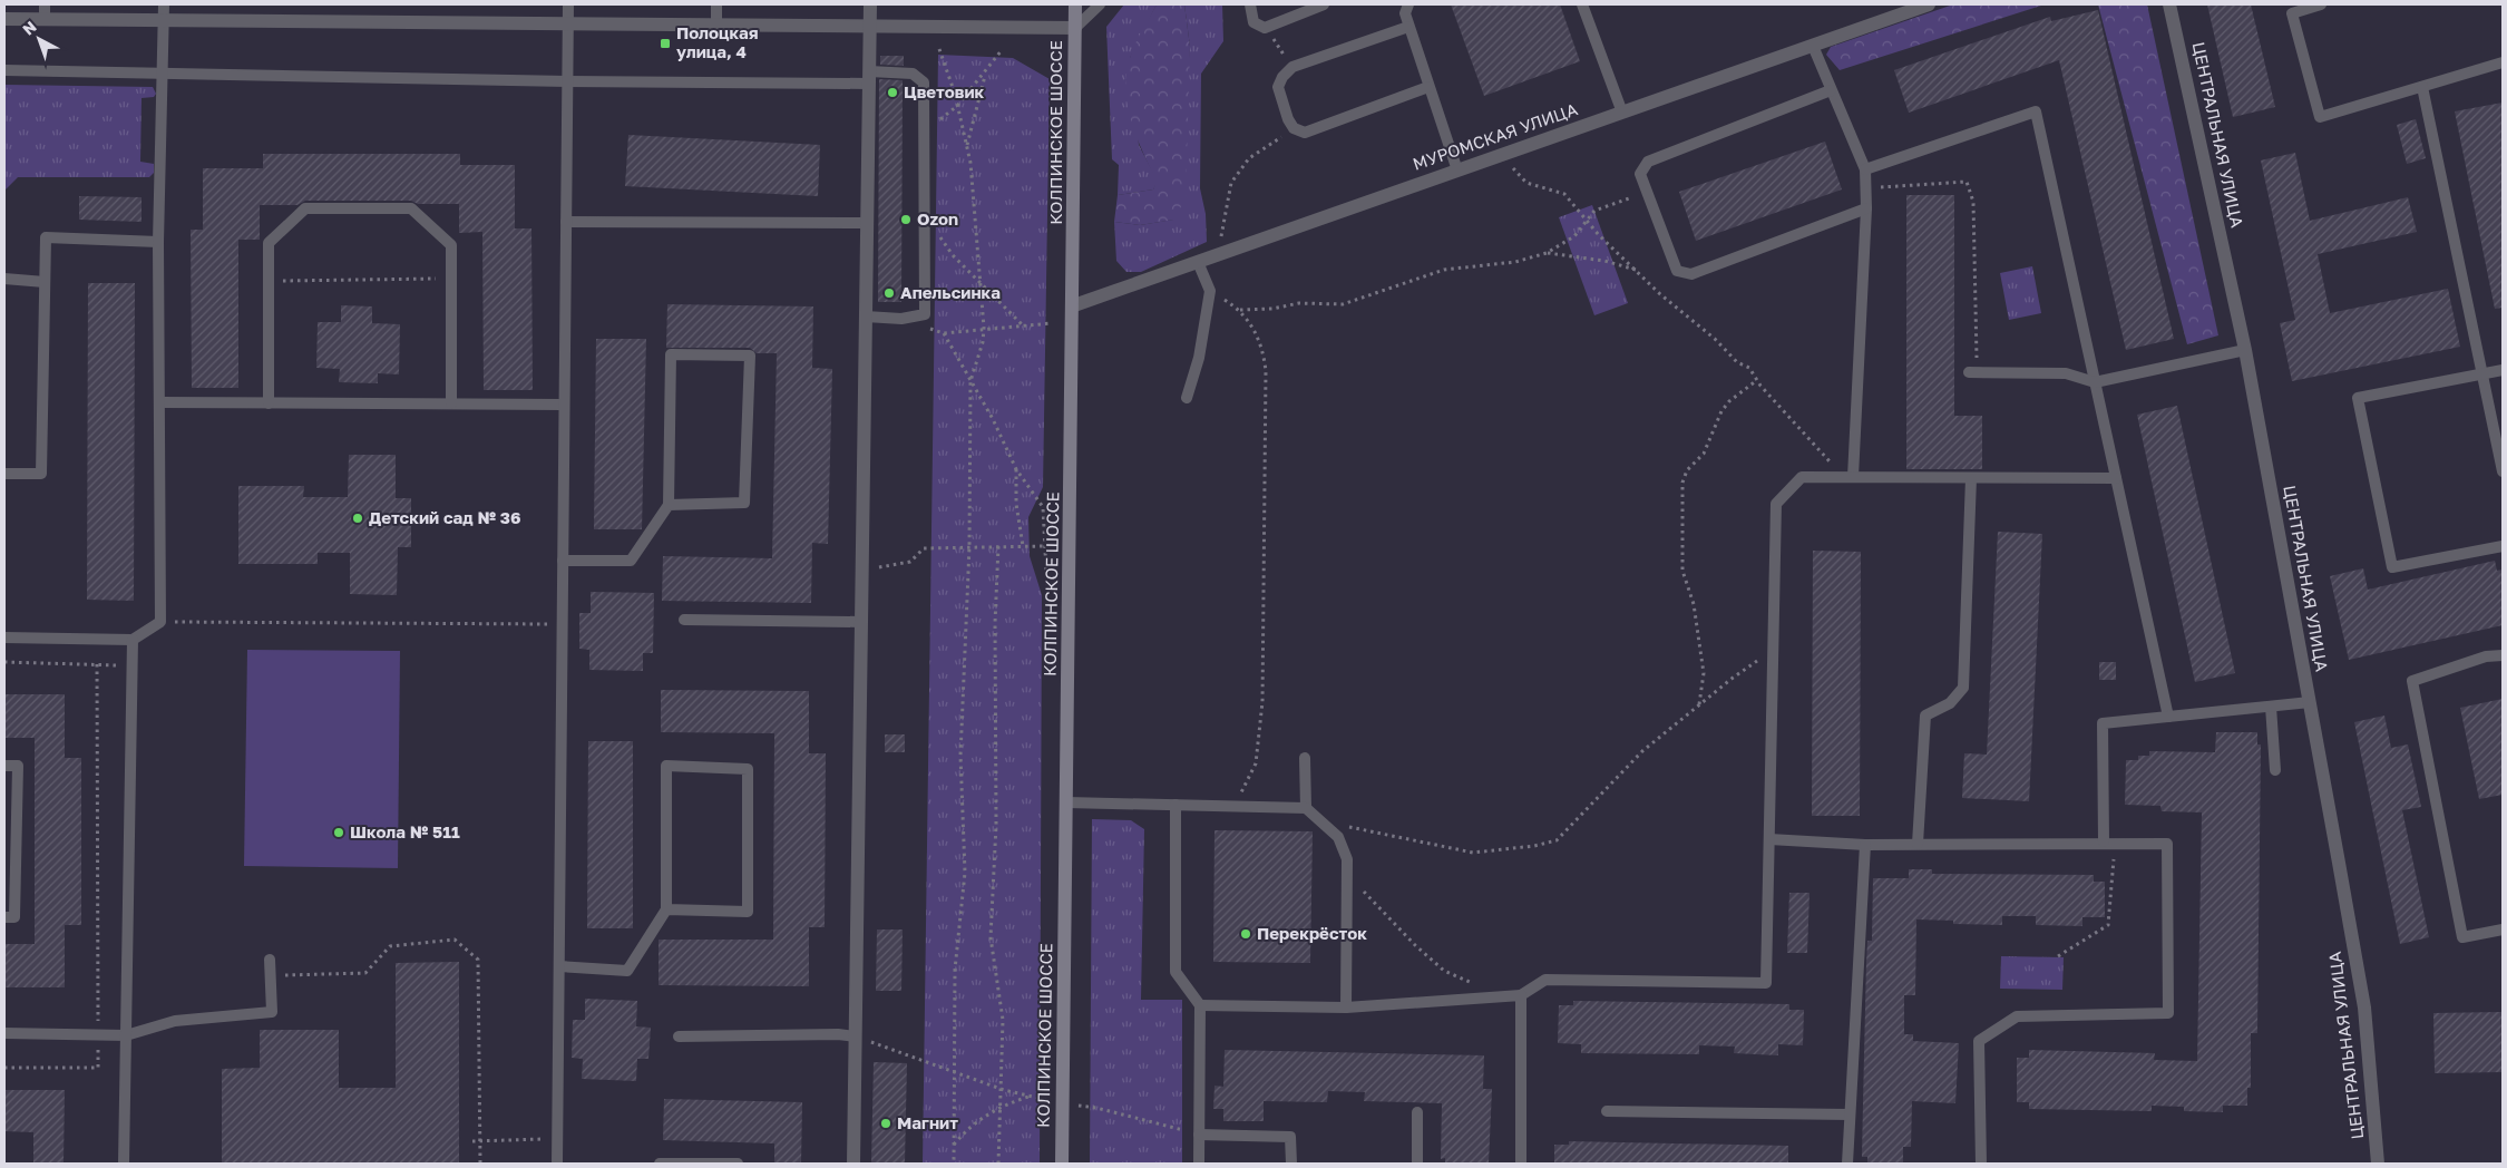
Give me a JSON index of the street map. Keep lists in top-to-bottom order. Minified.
{"streets":{"main road":["КОЛПИНСКОЕ ШОССЕ"],"street":["ЦЕНТРАЛЬНАЯ УЛИЦА","МУРОМСКАЯ УЛИЦА"]},"crossings":[["КОЛПИНСКОЕ ШОССЕ","МУРОМСКАЯ УЛИЦА"]],"places":{"transit":["Полоцкая улица, 4"],"other":["Цветовик","Ozon","Апельсинка","Детский сад № 36","Школа № 511","Перекрёсток","Магнит"]},"north":"top left"}
